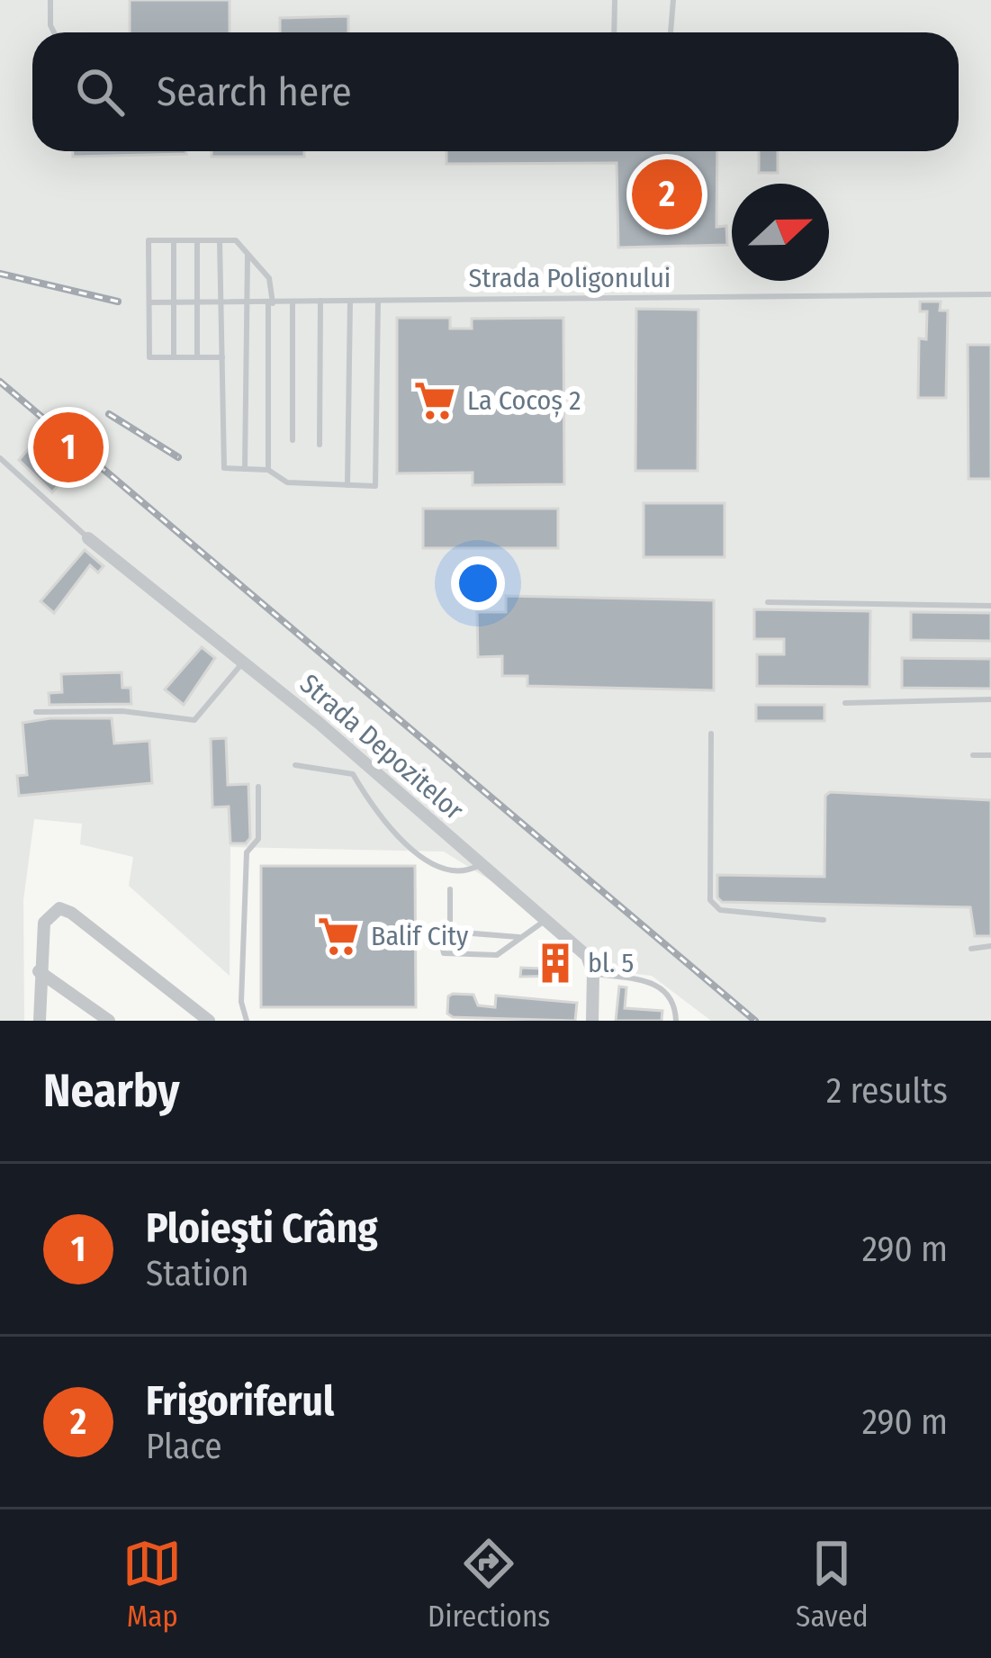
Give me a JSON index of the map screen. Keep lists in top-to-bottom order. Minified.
{"streets":{"street":["Strada Depozitelor"],"lane":["Strada Poligonului"]},"places":{"supermarket":["La Cocoș 2","Balif City"],"building":["bl. 5"]},"north":"right","page":{"search":"Search here","pins":["2","1"],"heading":["Nearby","2 results"],"list":[{"mark":"1","name":"Ploieşti Crâng","note":"Station","value":"290 m"},{"mark":"2","name":"Frigoriferul","note":"Place","value":"290 m"}],"nav":["Map","Directions","Saved"]}}
